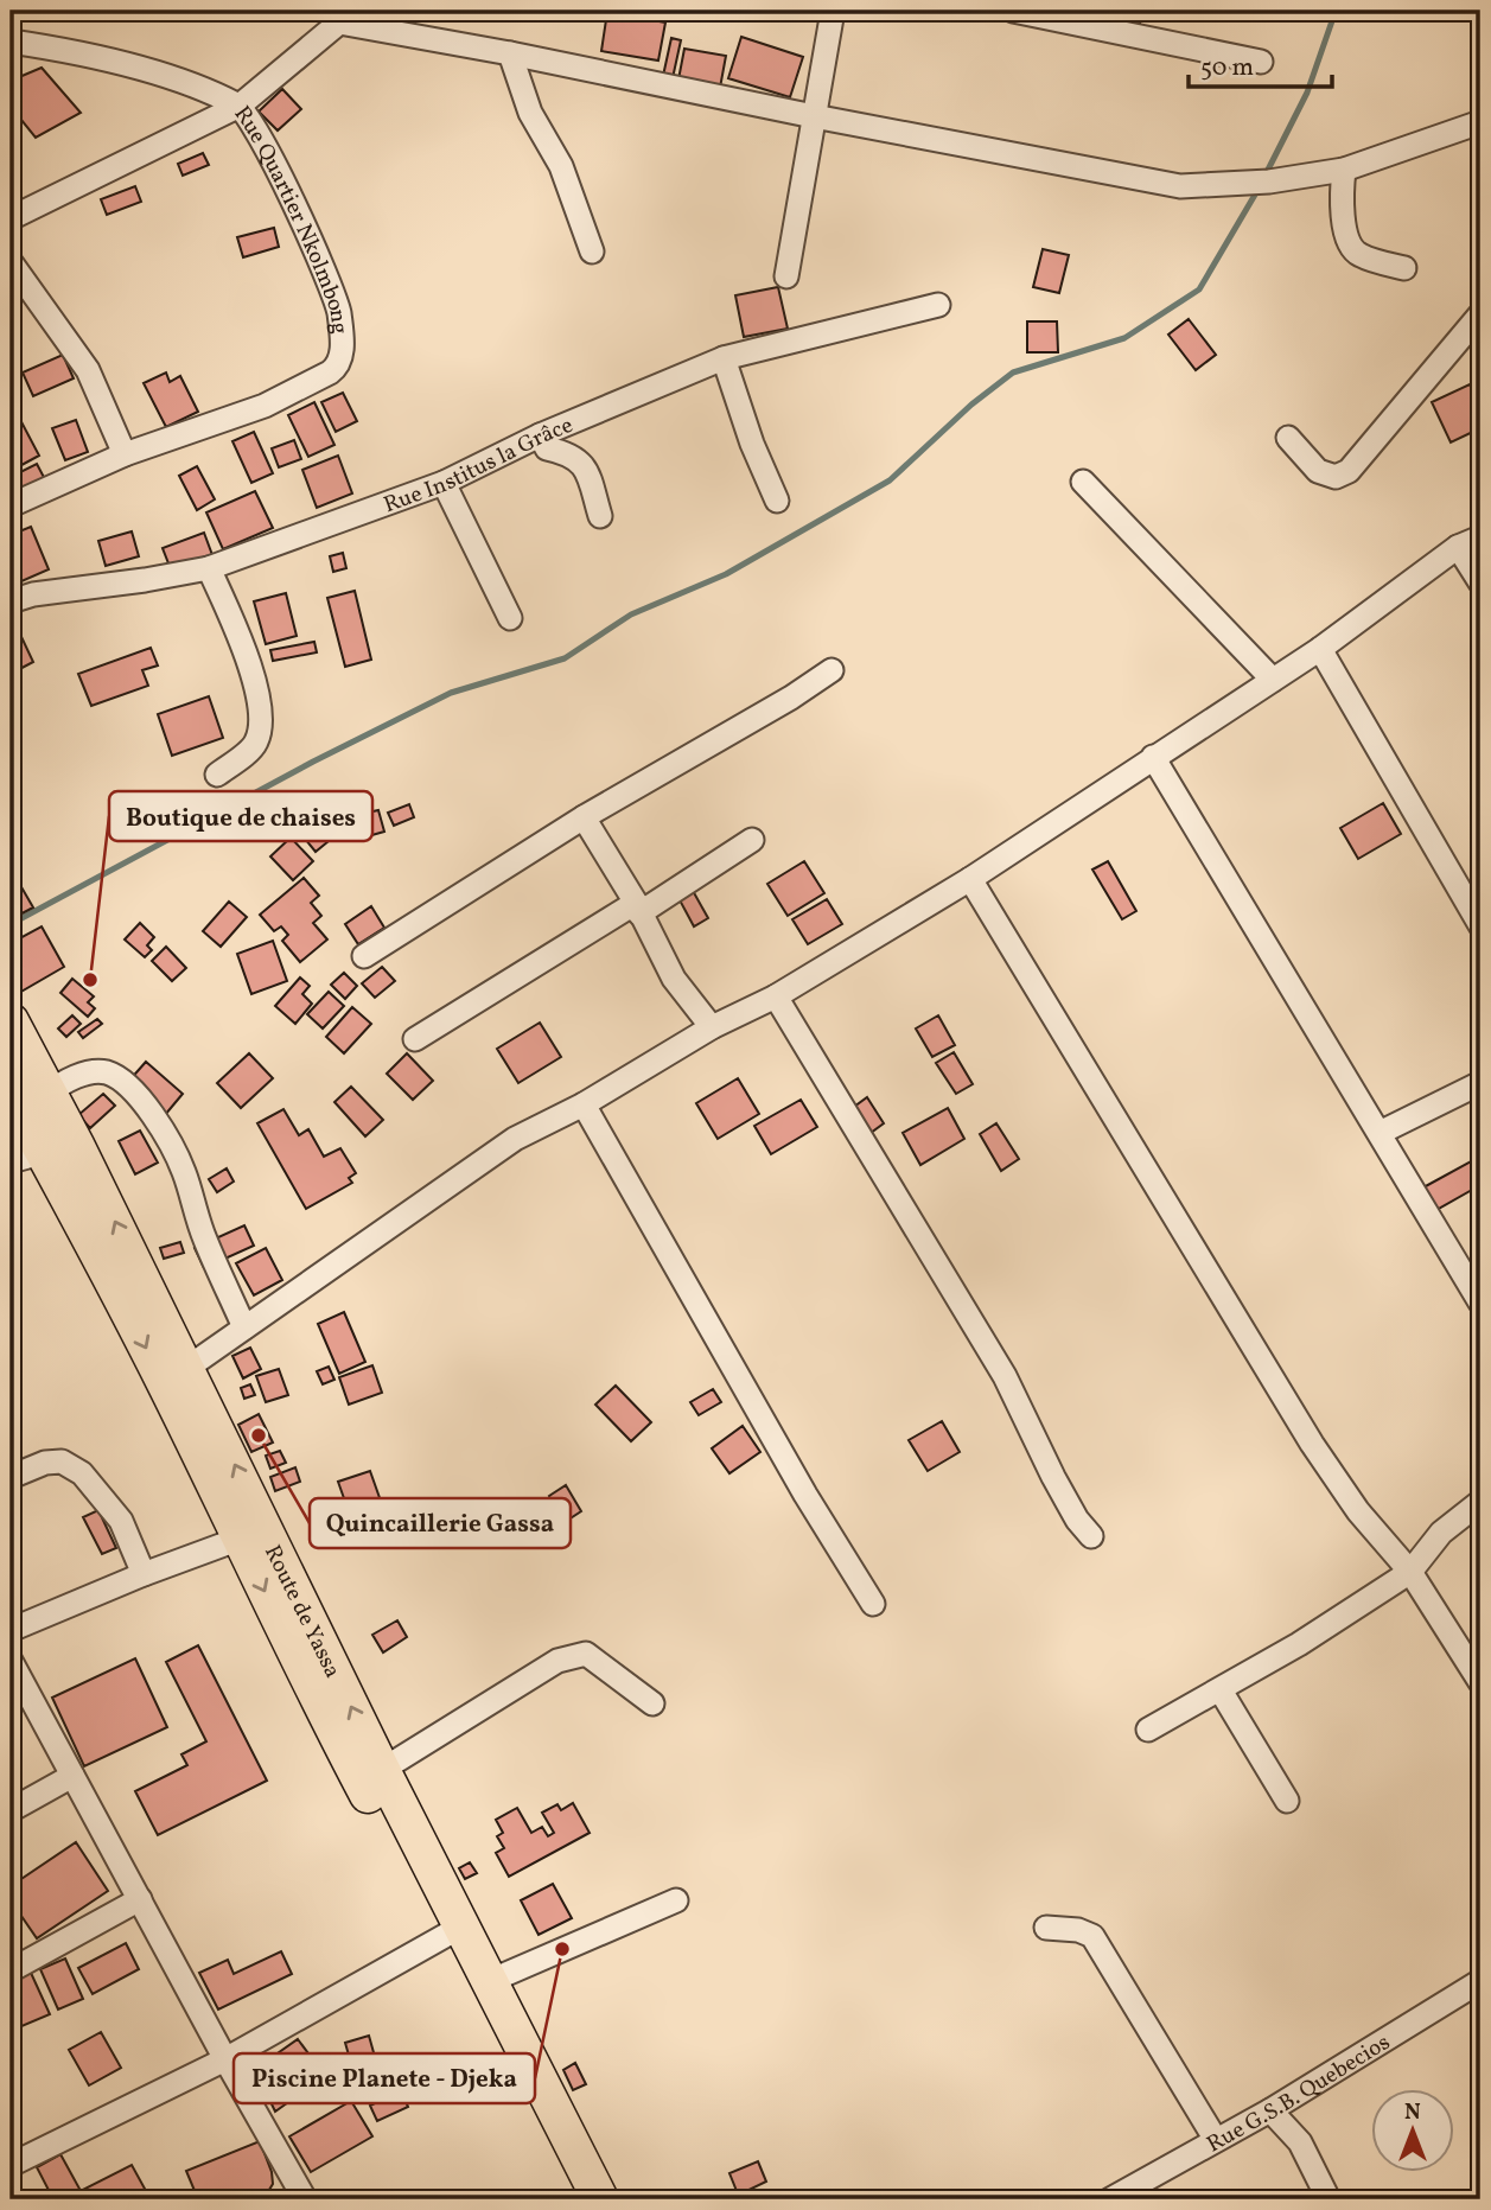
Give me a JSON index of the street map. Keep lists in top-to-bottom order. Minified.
{"streets":{"main road":["Route de Yassa"],"street":["Rue Quartier Nkolmbong","Rue Institus la Grâce","Rue G.S.B. Quebecios"]},"places":["Boutique de chaises","Quincaillerie Gassa","Piscine Planete - Djeka"],"scale_bar":"50 m","north":"top"}
